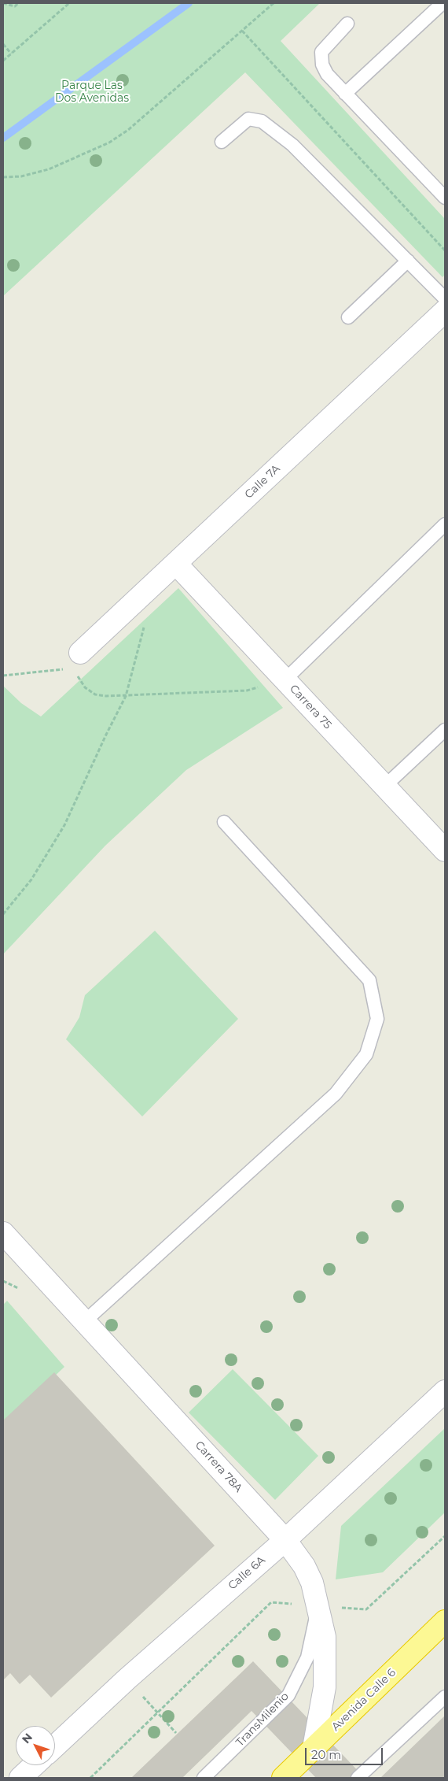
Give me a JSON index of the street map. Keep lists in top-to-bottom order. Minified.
{"streets":{"highway":["Avenida Calle 6"],"street":["Calle 7A","Carrera 75","Carrera 78A","Calle 6A"],"lane":["TransMilenio"]},"crossings":[["Calle 7A","Carrera 75"],["Carrera 78A","Calle 6A"],["Carrera 78A","Avenida Calle 6"],["Carrera 78A","TransMilenio"]],"parks":["Parque Las Dos Avenidas"],"scale_bar":"20 m","north":"top left"}
